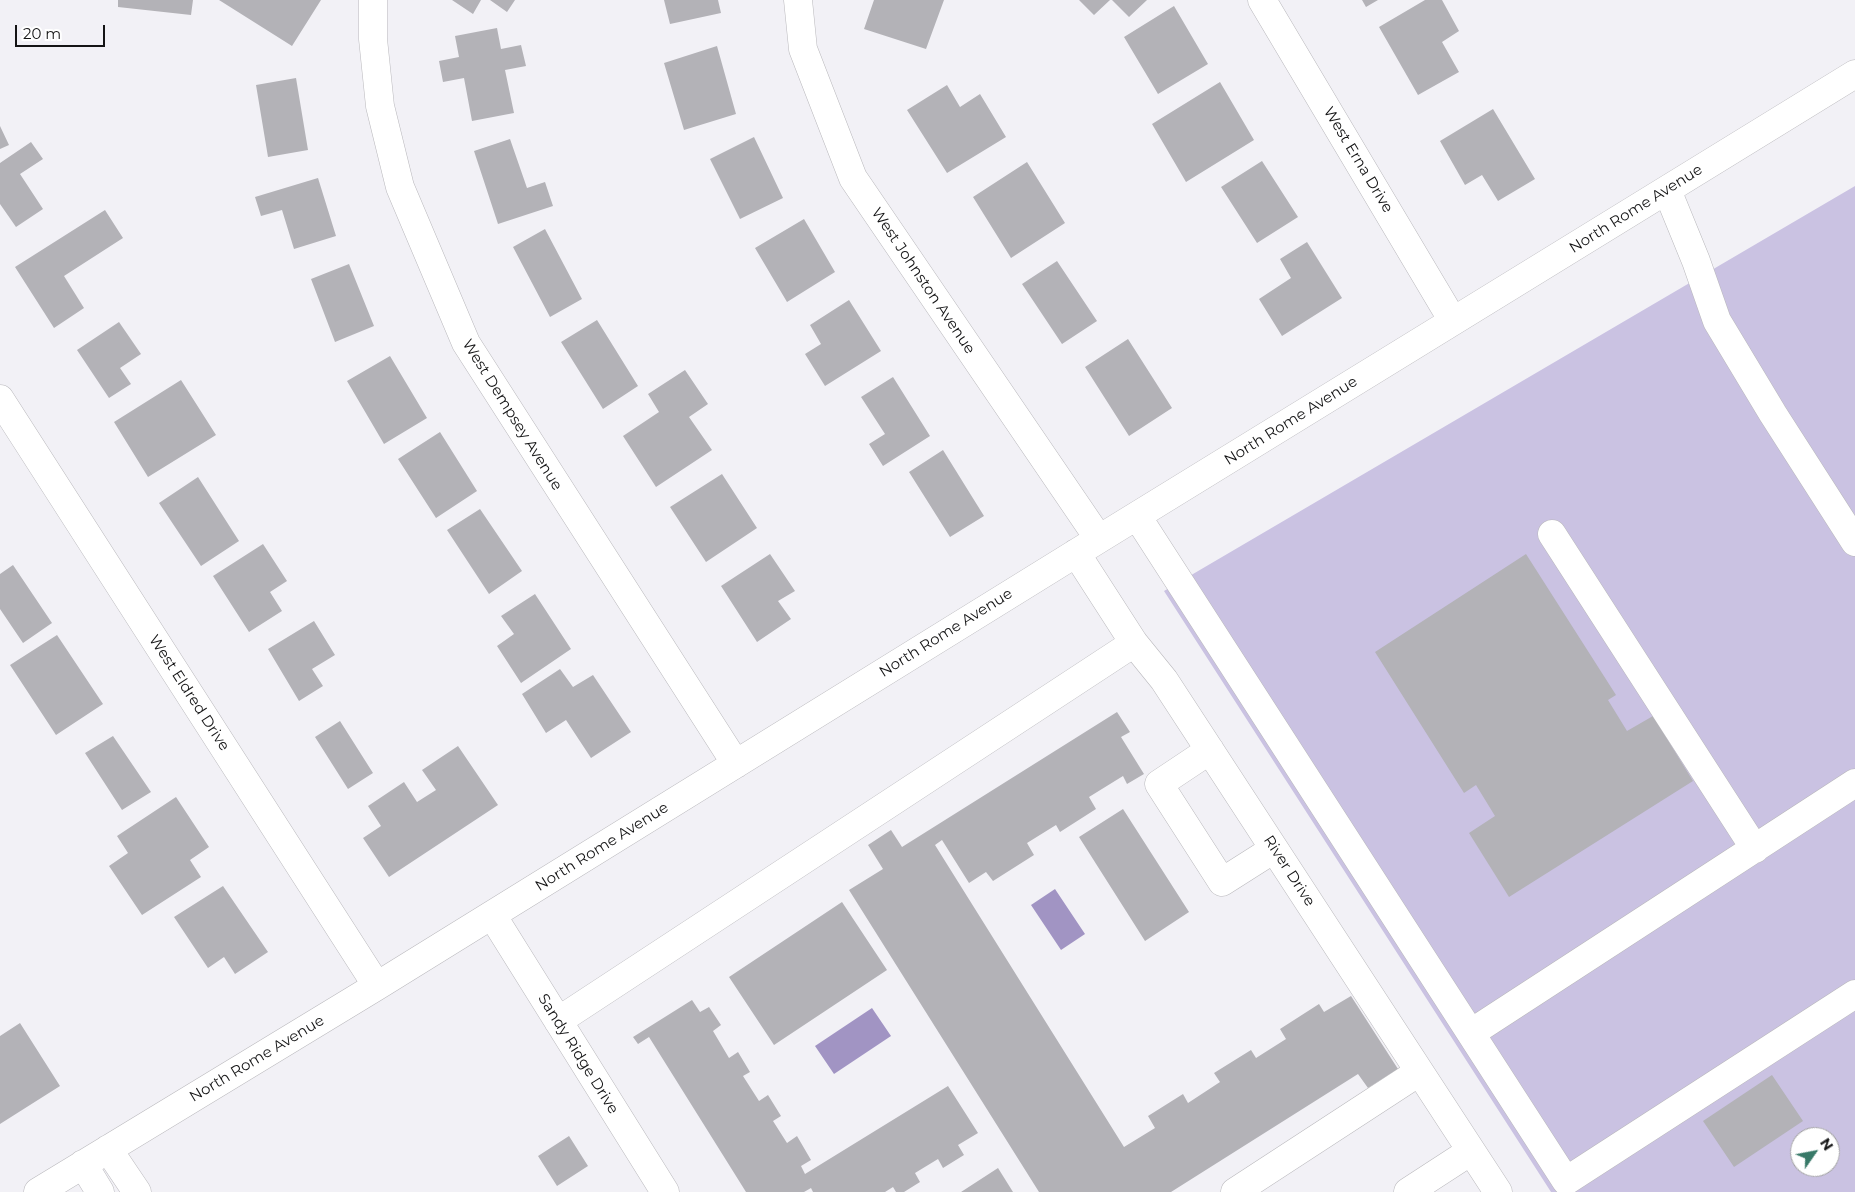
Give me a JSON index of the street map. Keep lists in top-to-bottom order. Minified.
{"streets":{"street":["West Erna Drive","North Rome Avenue","West Johnston Avenue","West Dempsey Avenue","West Eldred Drive","River Drive","Sandy Ridge Drive"]},"crossings":[["West Erna Drive","North Rome Avenue"],["North Rome Avenue","West Johnston Avenue"],["North Rome Avenue","West Dempsey Avenue"],["North Rome Avenue","West Eldred Drive"],["North Rome Avenue","River Drive"],["North Rome Avenue","Sandy Ridge Drive"]],"scale_bar":"20 m","north":"top right"}
